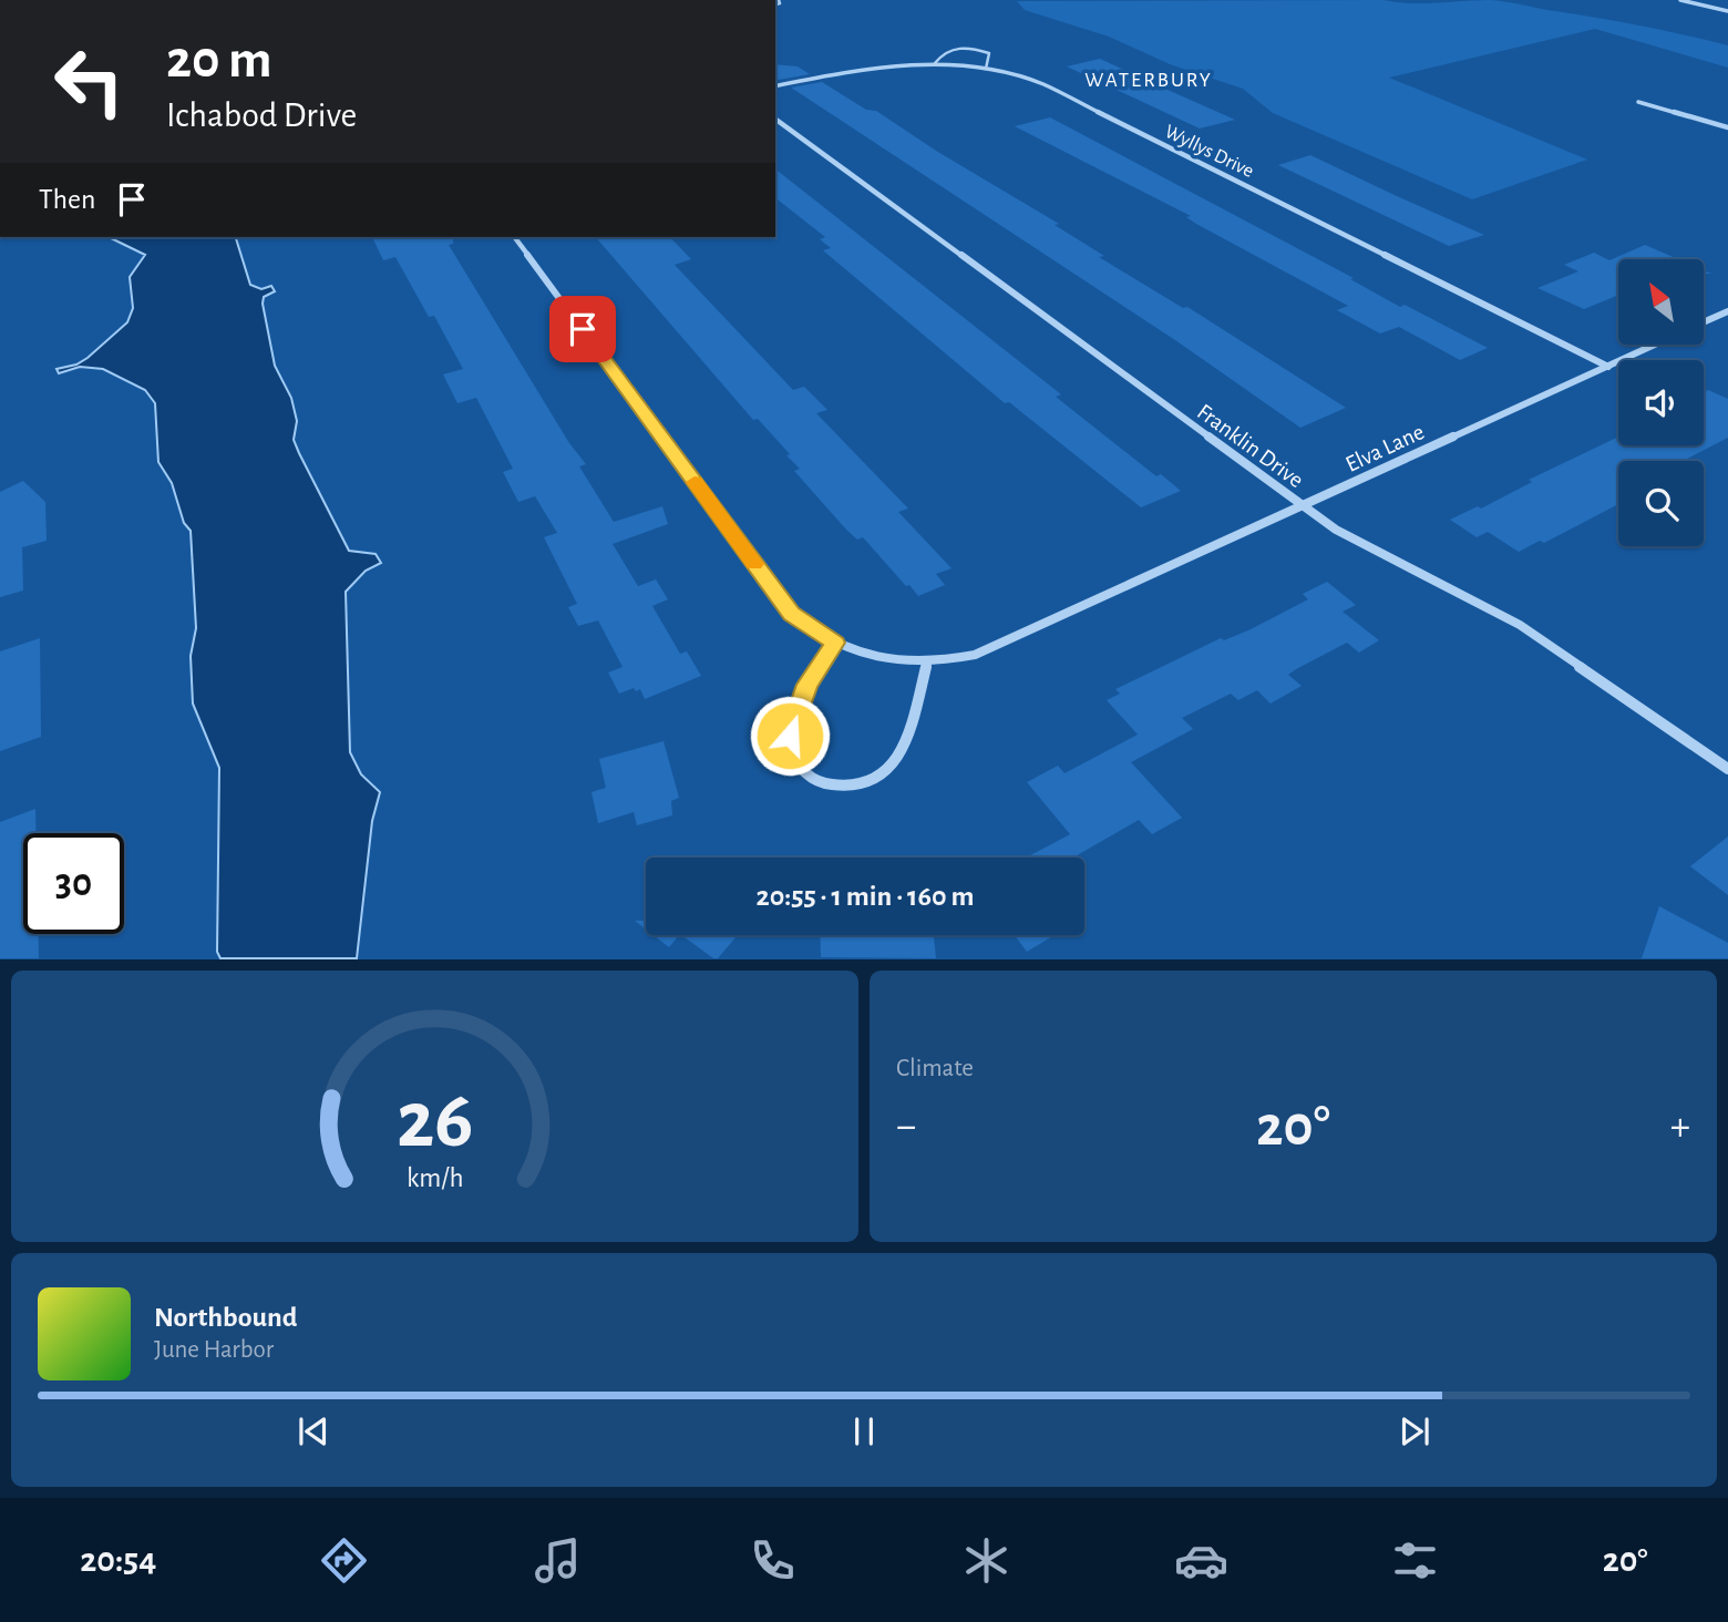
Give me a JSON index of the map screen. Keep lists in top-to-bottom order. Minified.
{"streets":{"street":["Wyllys Drive","Franklin Drive","Elva Lane"]},"crossings":[["Wyllys Drive","Elva Lane"],["Franklin Drive","Elva Lane"]],"districts":["WATERBURY"],"north":"top left","page":{"turn":["20 m","Ichabod Drive"],"then":"Then","limit":"30","trip":"20:55 · 1 min · 160 m","tile":"Climate","heat":["−","20°","+"],"song":["Northbound","June Harbor"],"tabs":["20:54","20°"],"gauge":["26","km/h"]}}
